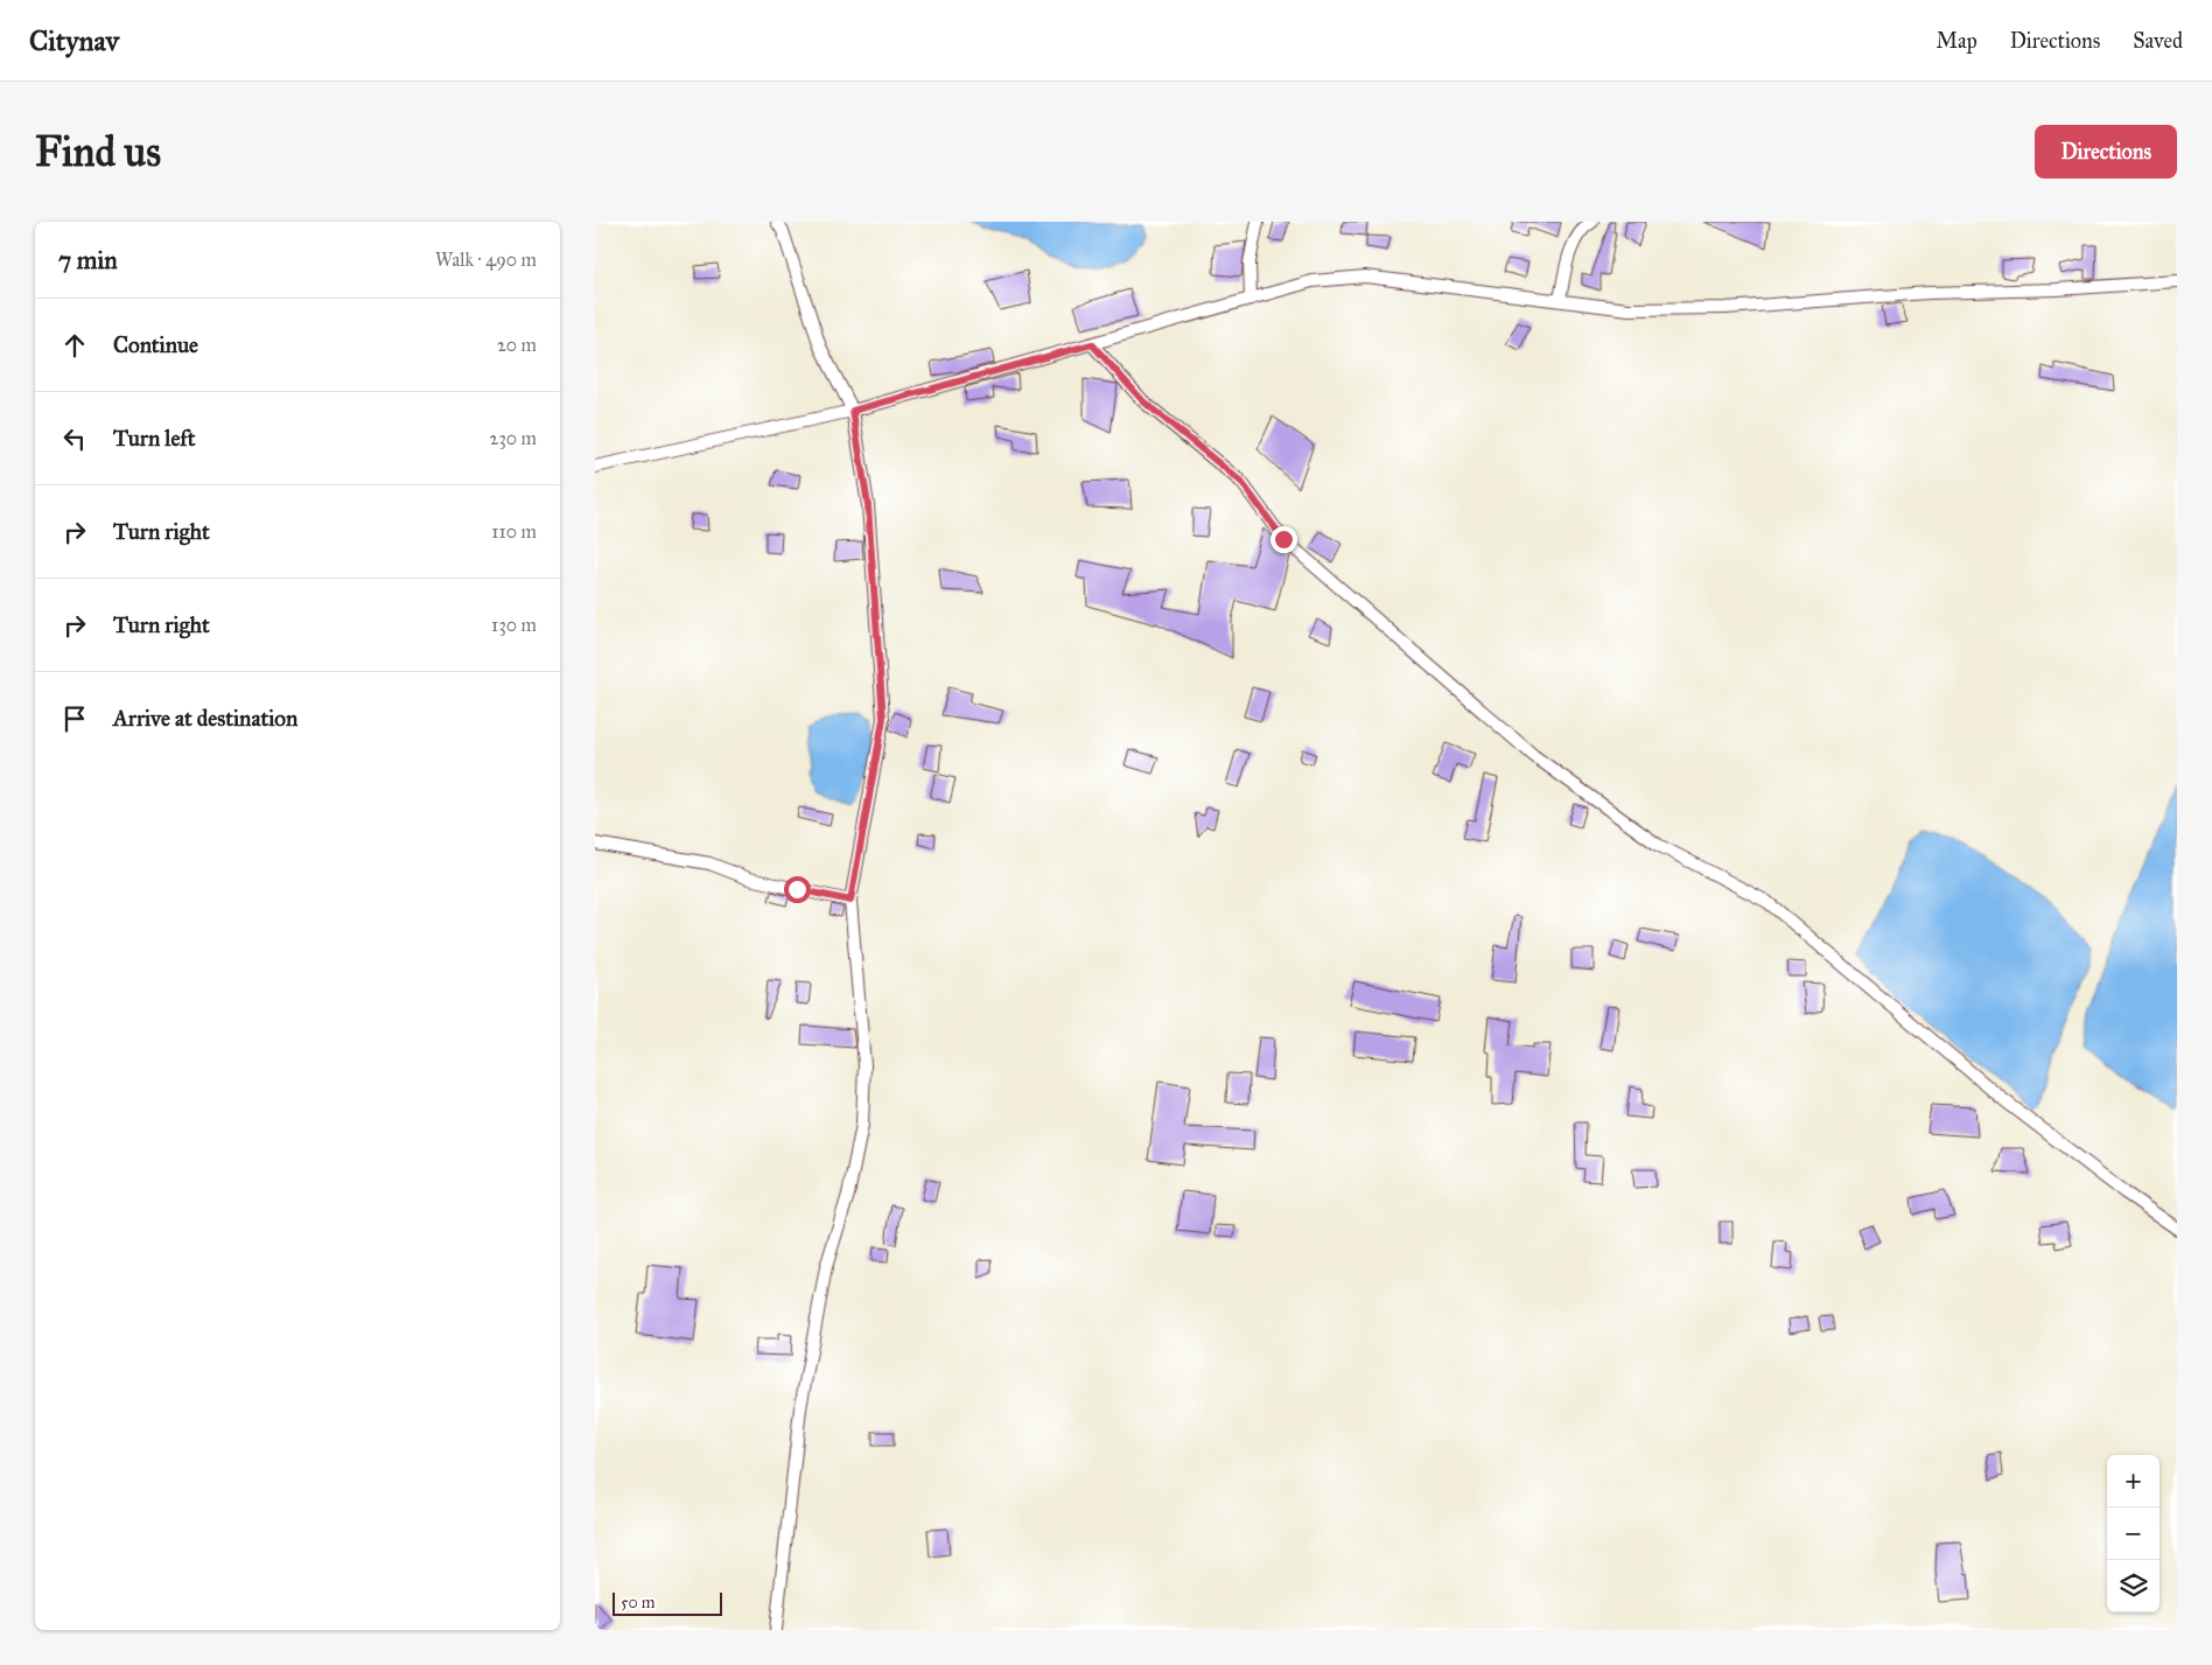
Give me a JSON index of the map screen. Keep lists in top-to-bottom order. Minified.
{"scale_bar":"50 m","page":{"header":"Citynav","nav":["Map","Directions","Saved"],"buttons":"Directions","title":"Find us","heading":["7 min","Walk · 490 m"],"list":[["Continue","20 m"],["Turn left","230 m"],["Turn right","110 m"],["Turn right","130 m"],"Arrive at destination"],"map_buttons":["+","−"],"scale":"50 m"}}
